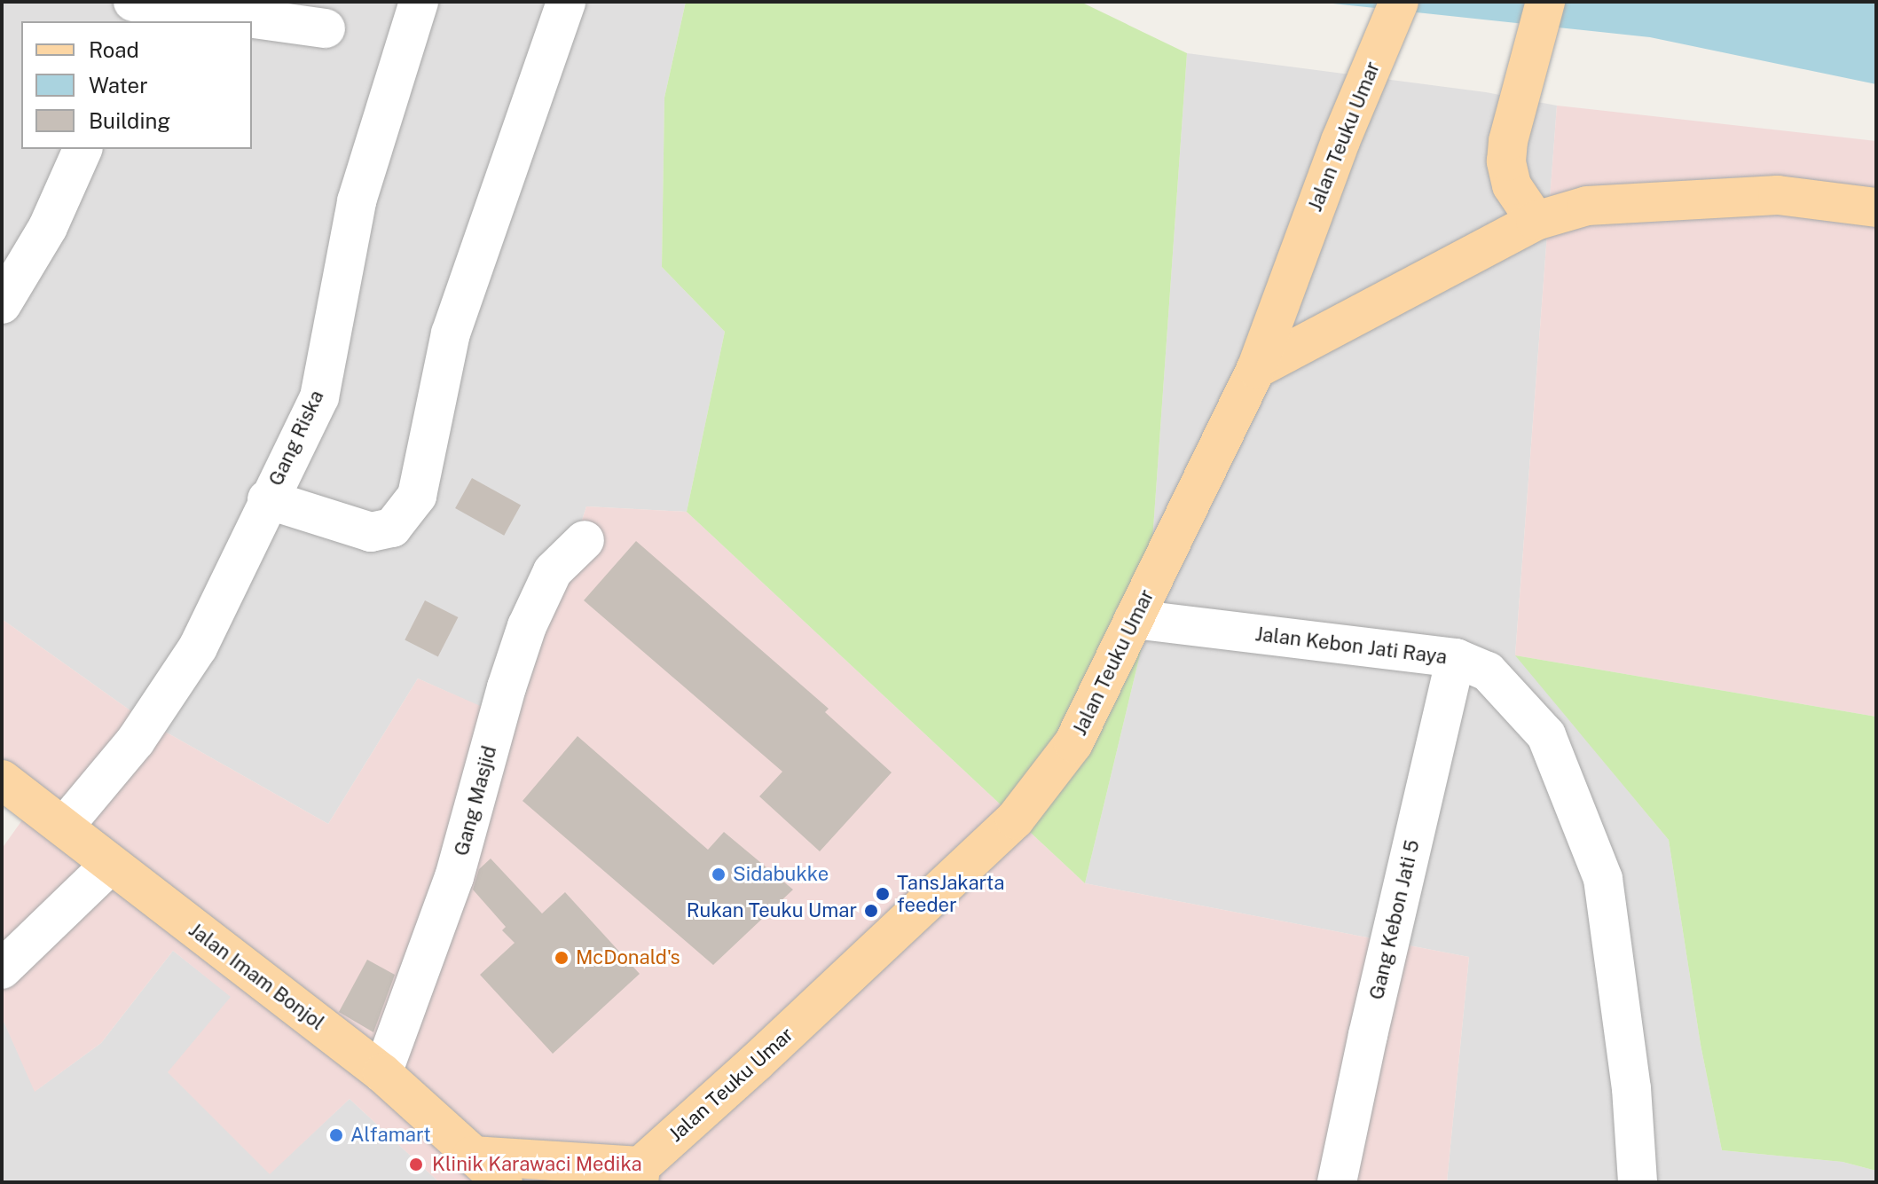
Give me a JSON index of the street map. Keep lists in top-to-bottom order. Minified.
{"streets":{"main road":["Jalan Teuku Umar","Jalan Imam Bonjol"],"street":["Gang Riska","Jalan Kebon Jati Raya","Gang Masjid","Gang Kebon Jati 5"]},"crossings":[["Jalan Teuku Umar","Jalan Kebon Jati Raya"],["Gang Riska","Jalan Imam Bonjol"],["Jalan Kebon Jati Raya","Gang Kebon Jati 5"],["Gang Masjid","Jalan Imam Bonjol"]],"places":["Sidabukke","TansJakarta feeder","Rukan Teuku Umar","McDonald's","Alfamart","Klinik Karawaci Medika"],"legend":["Road","Water","Building"]}
